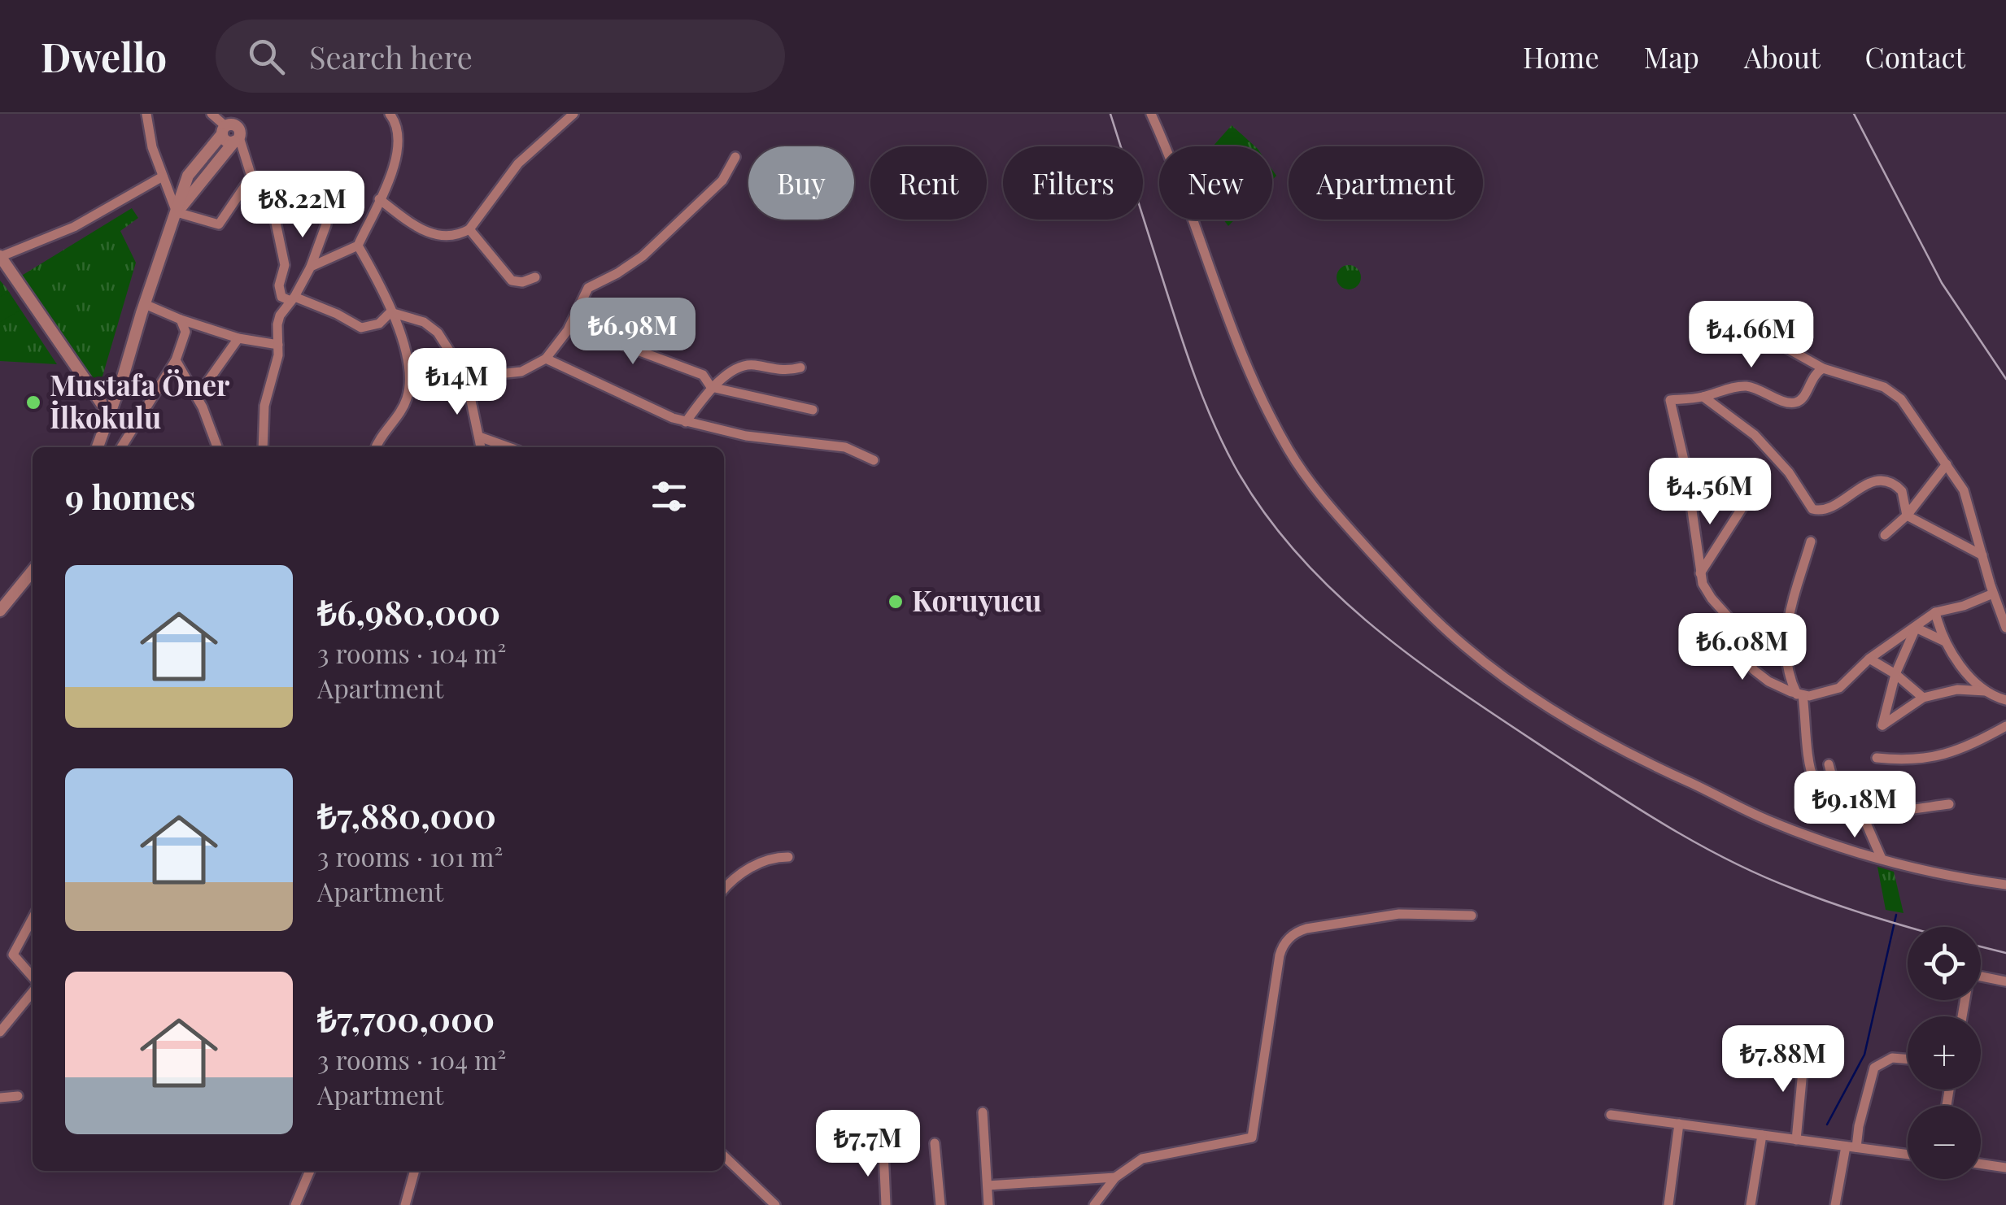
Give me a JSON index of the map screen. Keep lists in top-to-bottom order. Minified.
{"places":["Mustafa Öner İlkokulu","Koruyucu"],"page":{"header":"Dwello","search":"Search here","nav":["Home","Map","About","Contact"],"chip":["Buy","Rent","Filters","New","Apartment"],"price":["₺8.22M","₺6.98M","₺4.66M","₺14M","₺4.56M","₺6.08M","₺9.18M","₺7.88M","₺7.7M"],"heading":"9 homes","list":[{"name":"₺6,980,000","note":"3 rooms · 104 m² · Apartment"},{"name":"₺7,880,000","note":"3 rooms · 101 m² · Apartment"},{"name":"₺7,700,000","note":"3 rooms · 104 m² · Apartment"}],"map_buttons":["+","−"]}}
